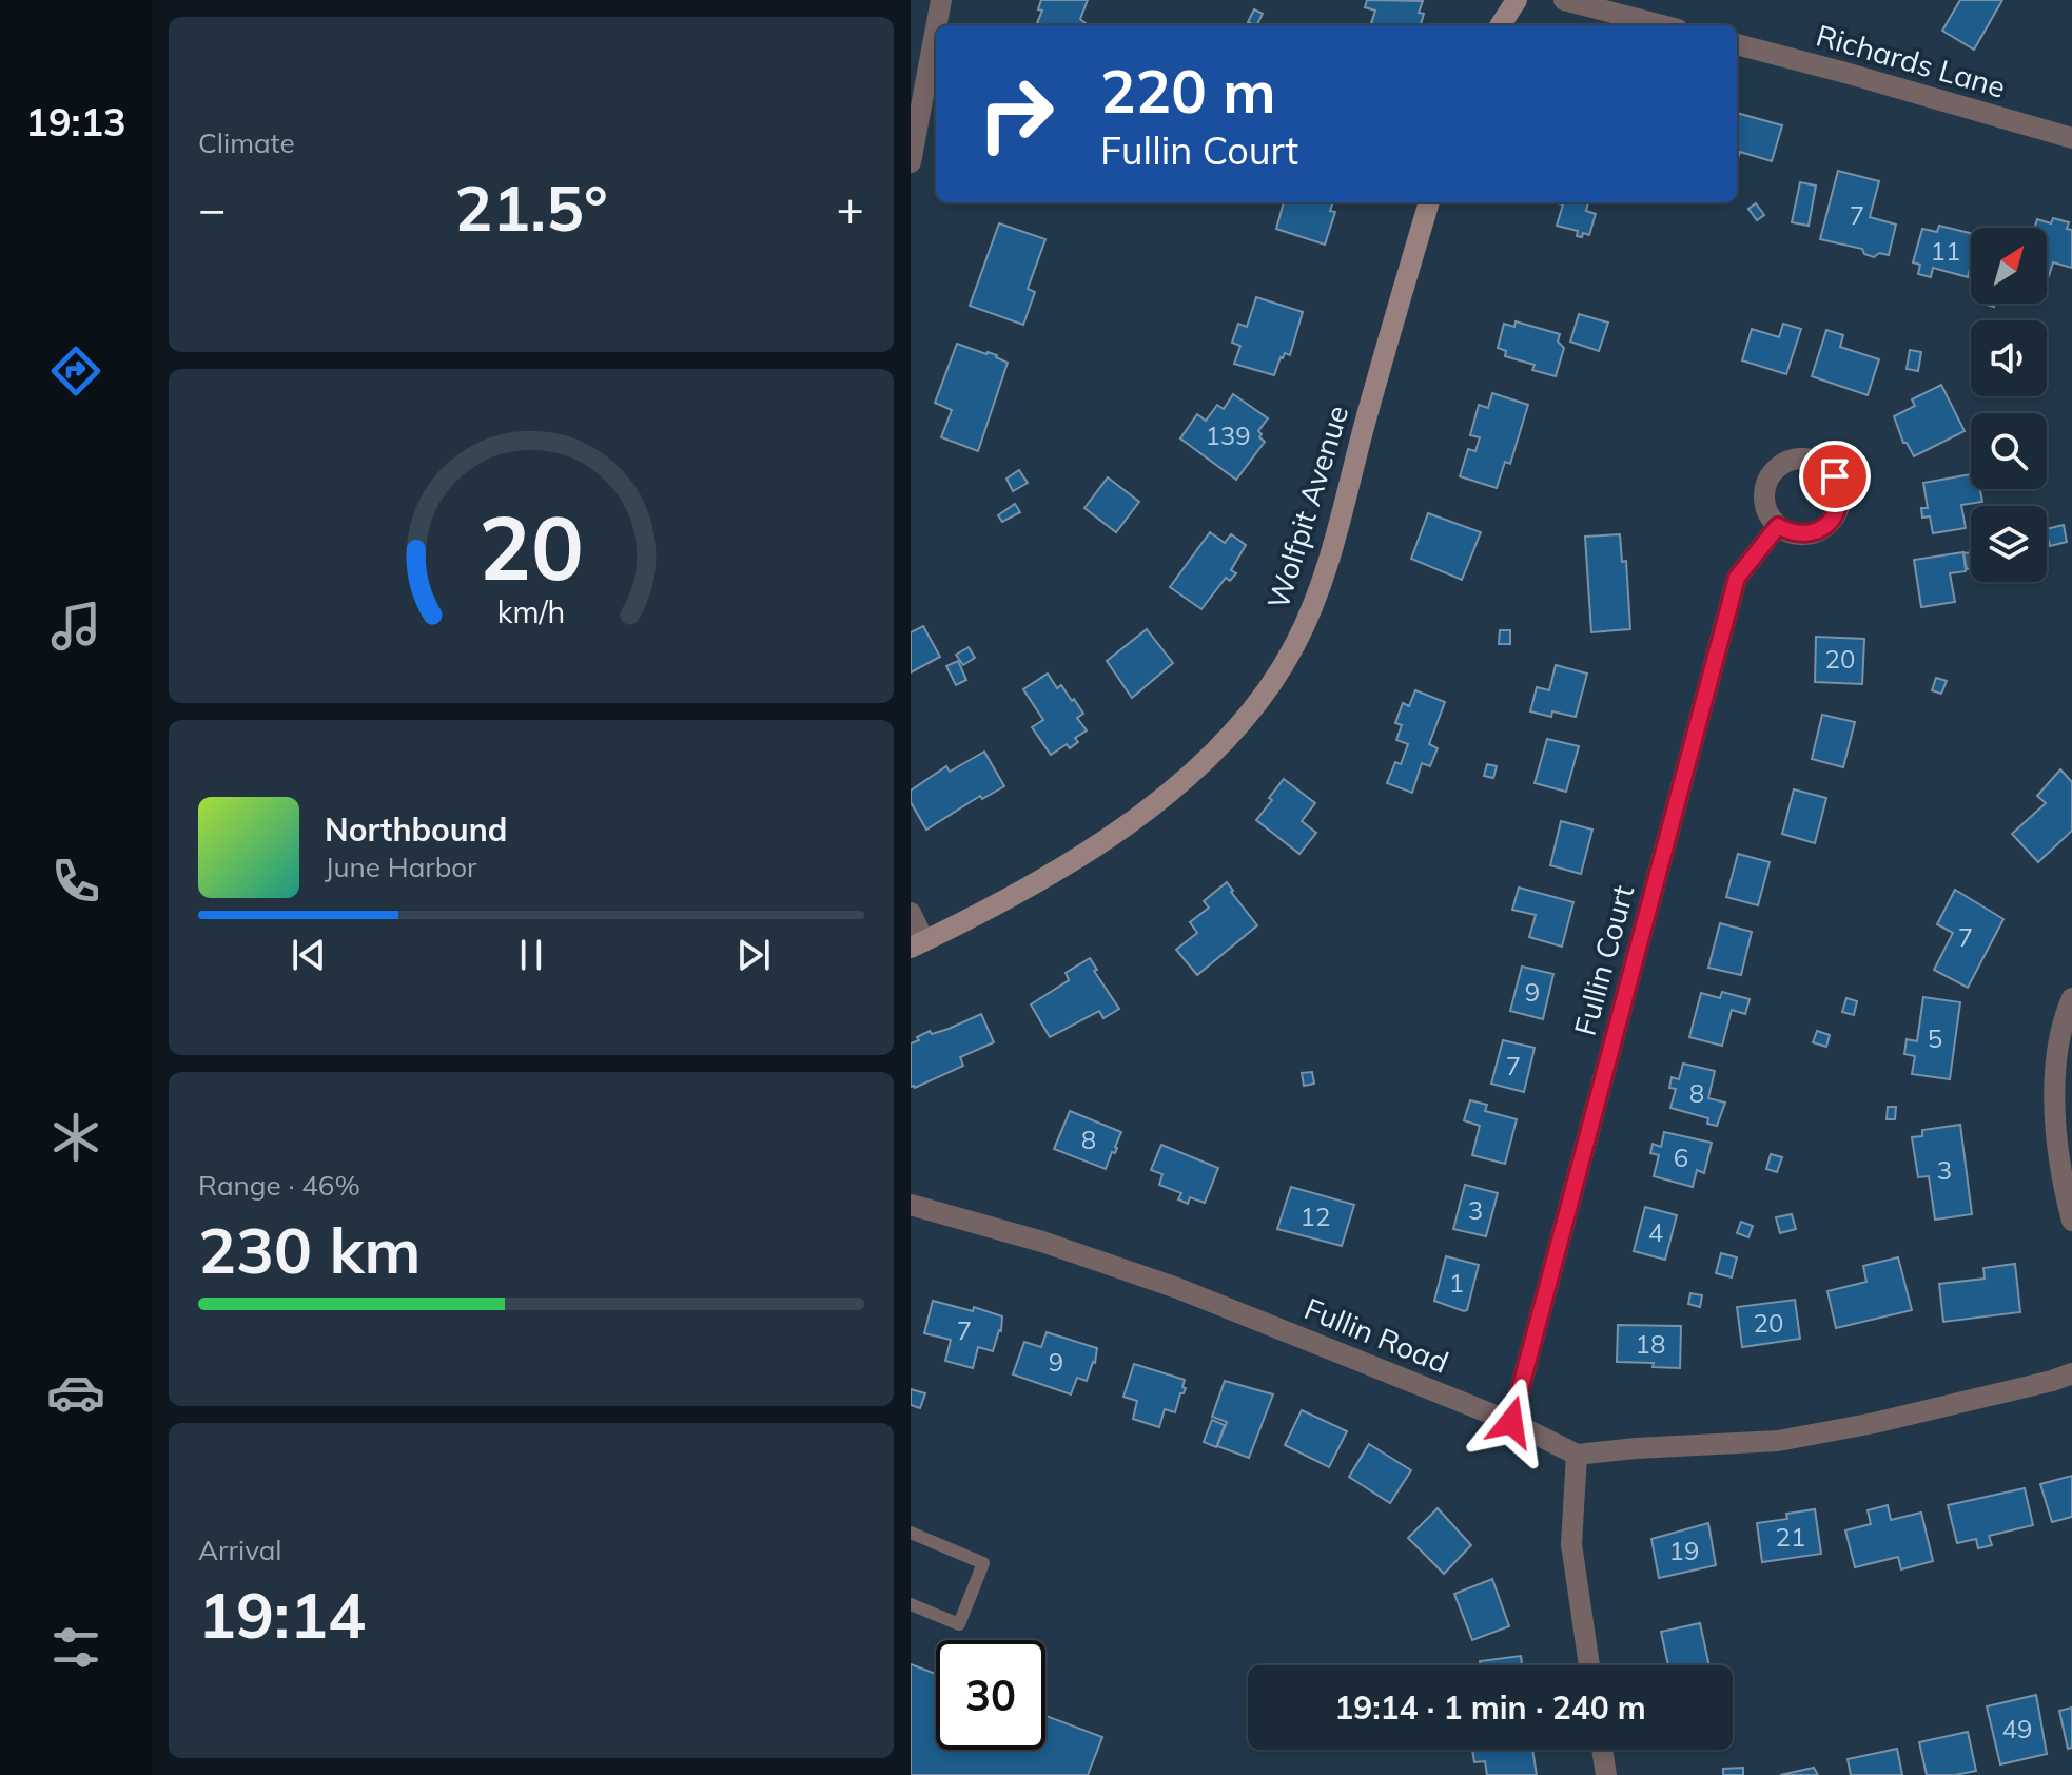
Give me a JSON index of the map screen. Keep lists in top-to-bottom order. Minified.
{"streets":{"street":["Richards Lane","Wolfpit Avenue","Fullin Court","Fullin Road"]},"crossings":[["Fullin Court","Fullin Road"]],"house_numbers":["7","11","139","20","7","9","5","7","8","8","6","3","3","12","4","1","20","7","18","9","21","19","49"],"north":"top right","page":{"tabs":"19:13","tile":["Climate",["Range · 46%","230 km"],["Arrival","19:14"]],"turn":["220 m","Fullin Court"],"heat":["−","21.5°","+"],"song":["Northbound","June Harbor"],"limit":"30","trip":"19:14 · 1 min · 240 m","gauge":["20","km/h"]}}
